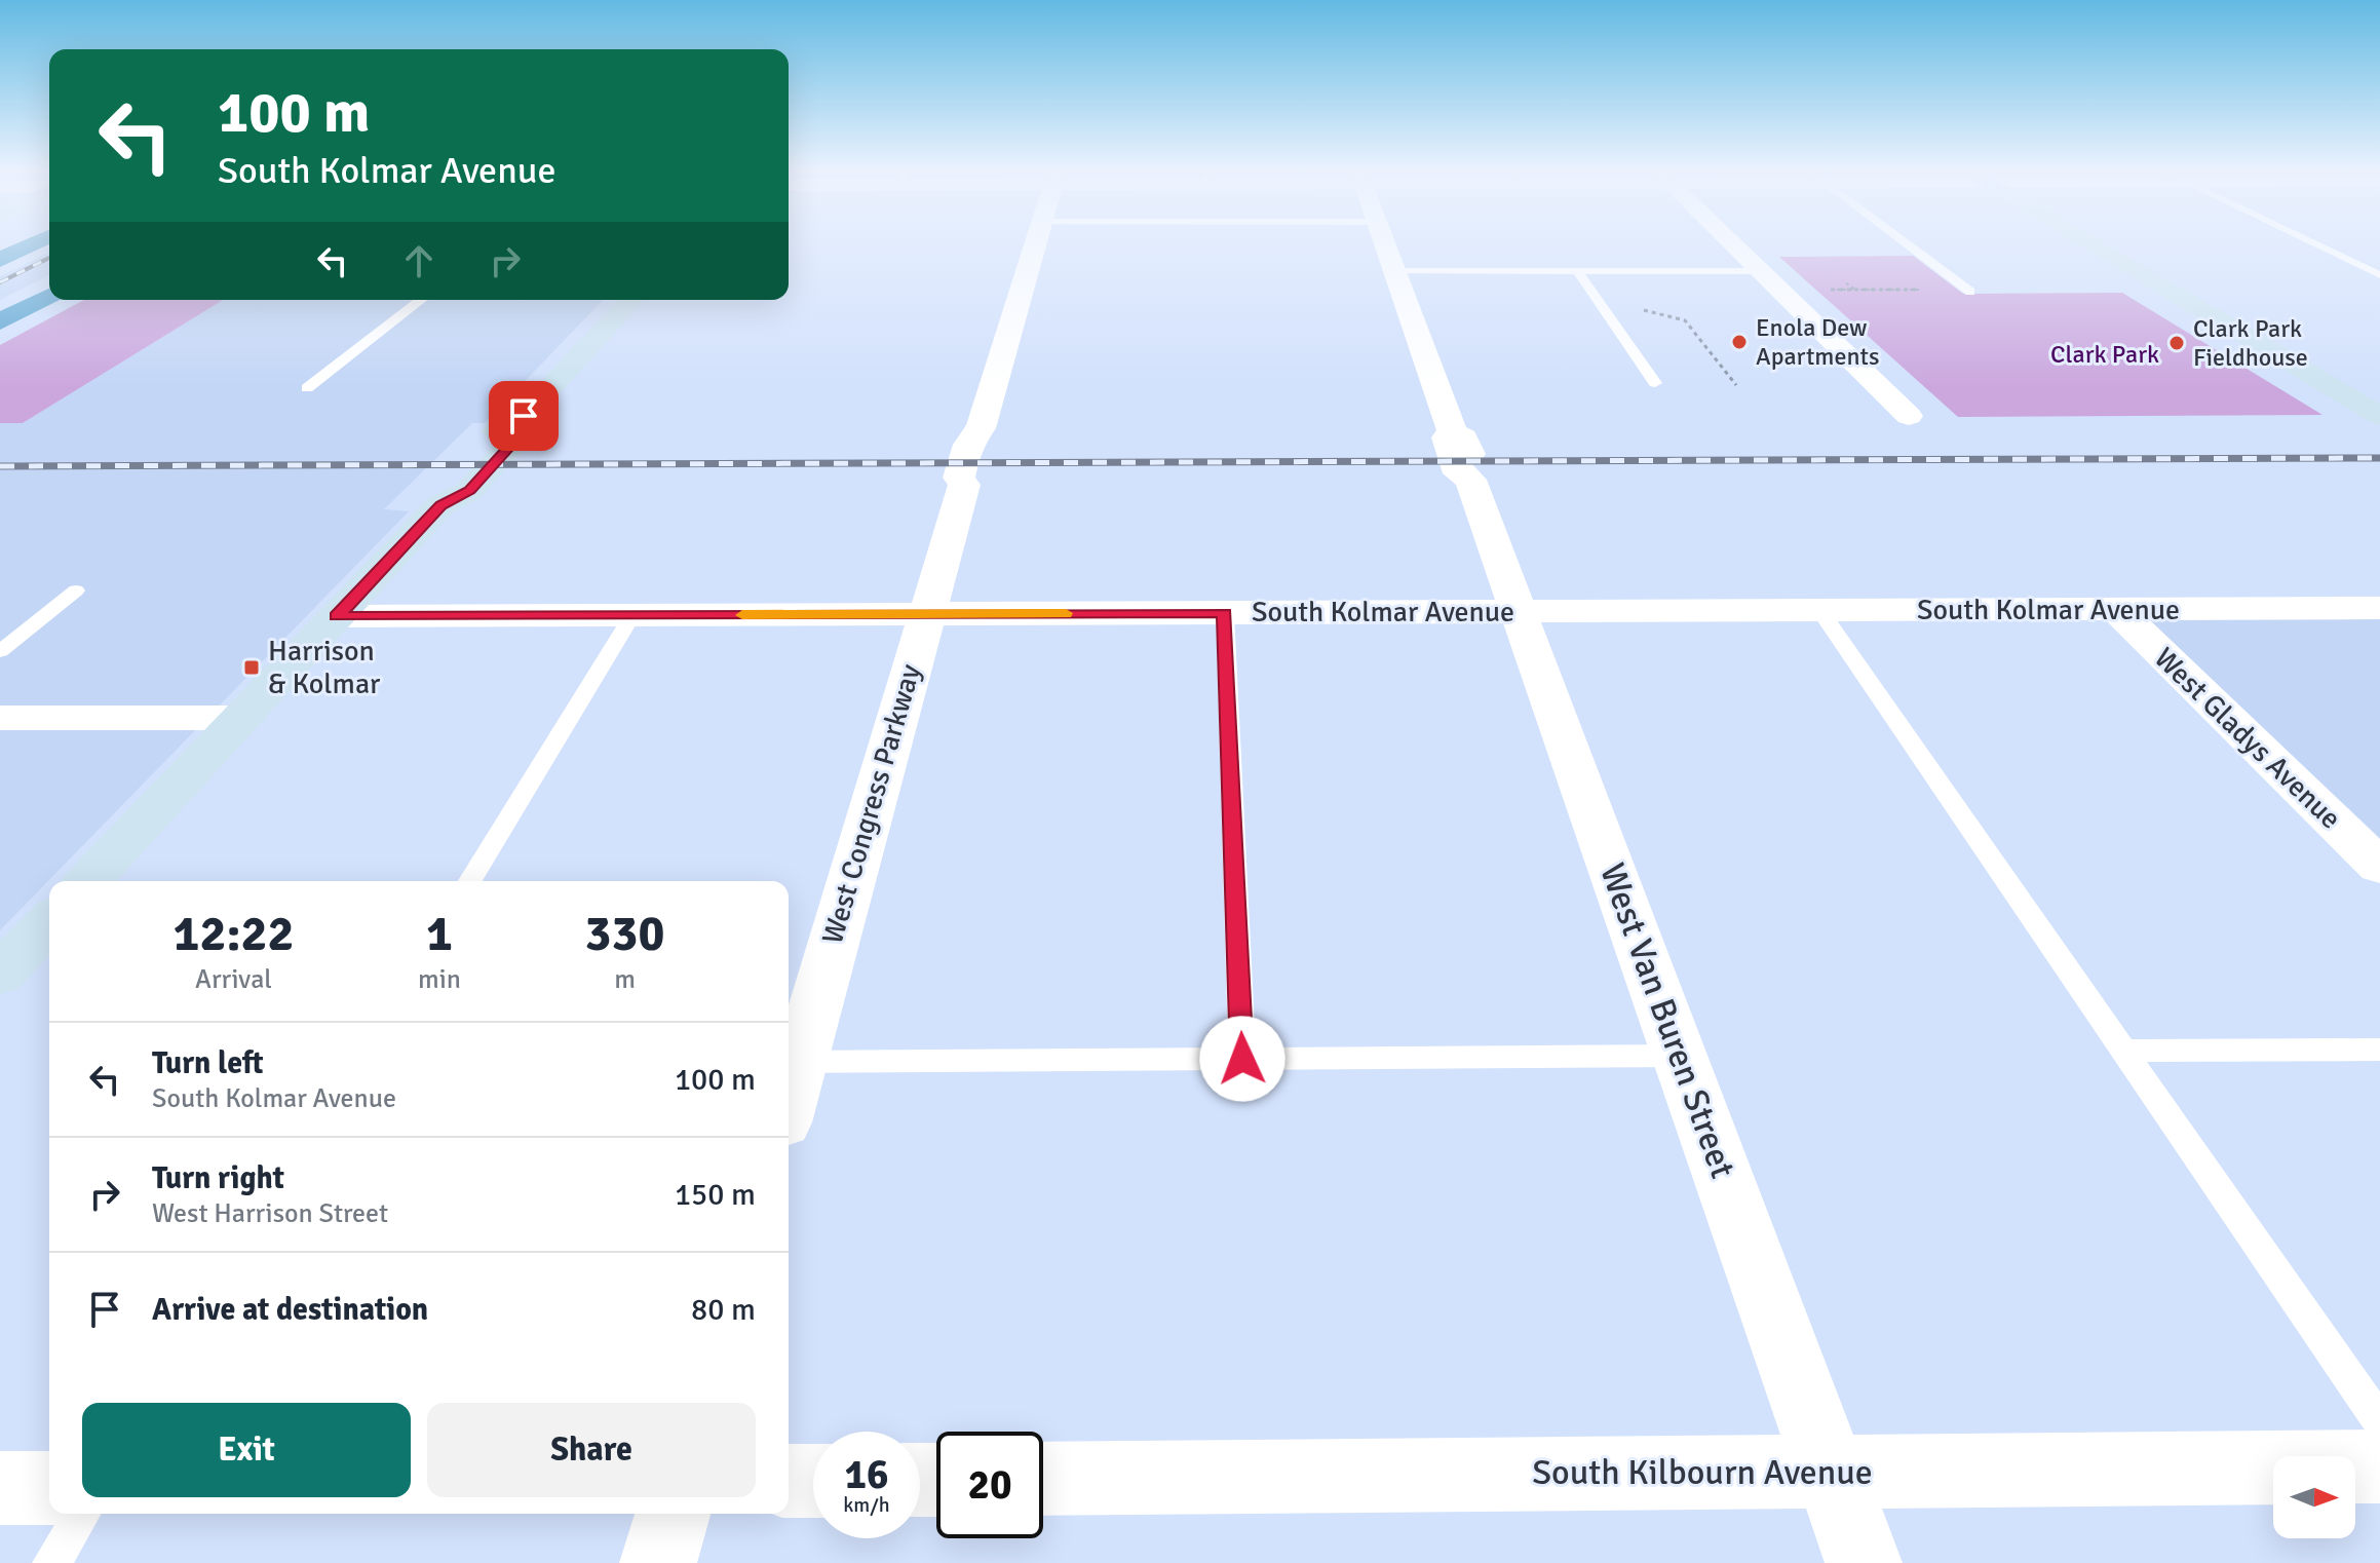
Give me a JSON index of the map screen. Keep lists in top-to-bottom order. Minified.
{"streets":{"street":["South Kolmar Avenue","West Gladys Avenue","West Congress Parkway","West Van Buren Street","South Kilbourn Avenue"]},"crossings":[["South Kolmar Avenue","West Gladys Avenue"],["South Kolmar Avenue","West Congress Parkway"],["South Kolmar Avenue","West Van Buren Street"],["West Van Buren Street","South Kilbourn Avenue"]],"parks":["Clark Park"],"places":{"other":["Enola Dew Apartments","Clark Park Fieldhouse"],"transit":["Harrison & Kolmar"]},"north":"right","page":{"turn":["100 m","South Kolmar Avenue"],"eta":["12:22","Arrival","1","min","330","m"],"list":[{"name":"Turn left","note":"South Kolmar Avenue","value":"100 m"},{"name":"Turn right","note":"West Harrison Street","value":"150 m"},{"name":"Arrive at destination","value":"80 m"}],"buttons":["Exit","Share"],"speed":"16 km/h","limit":"20"}}
